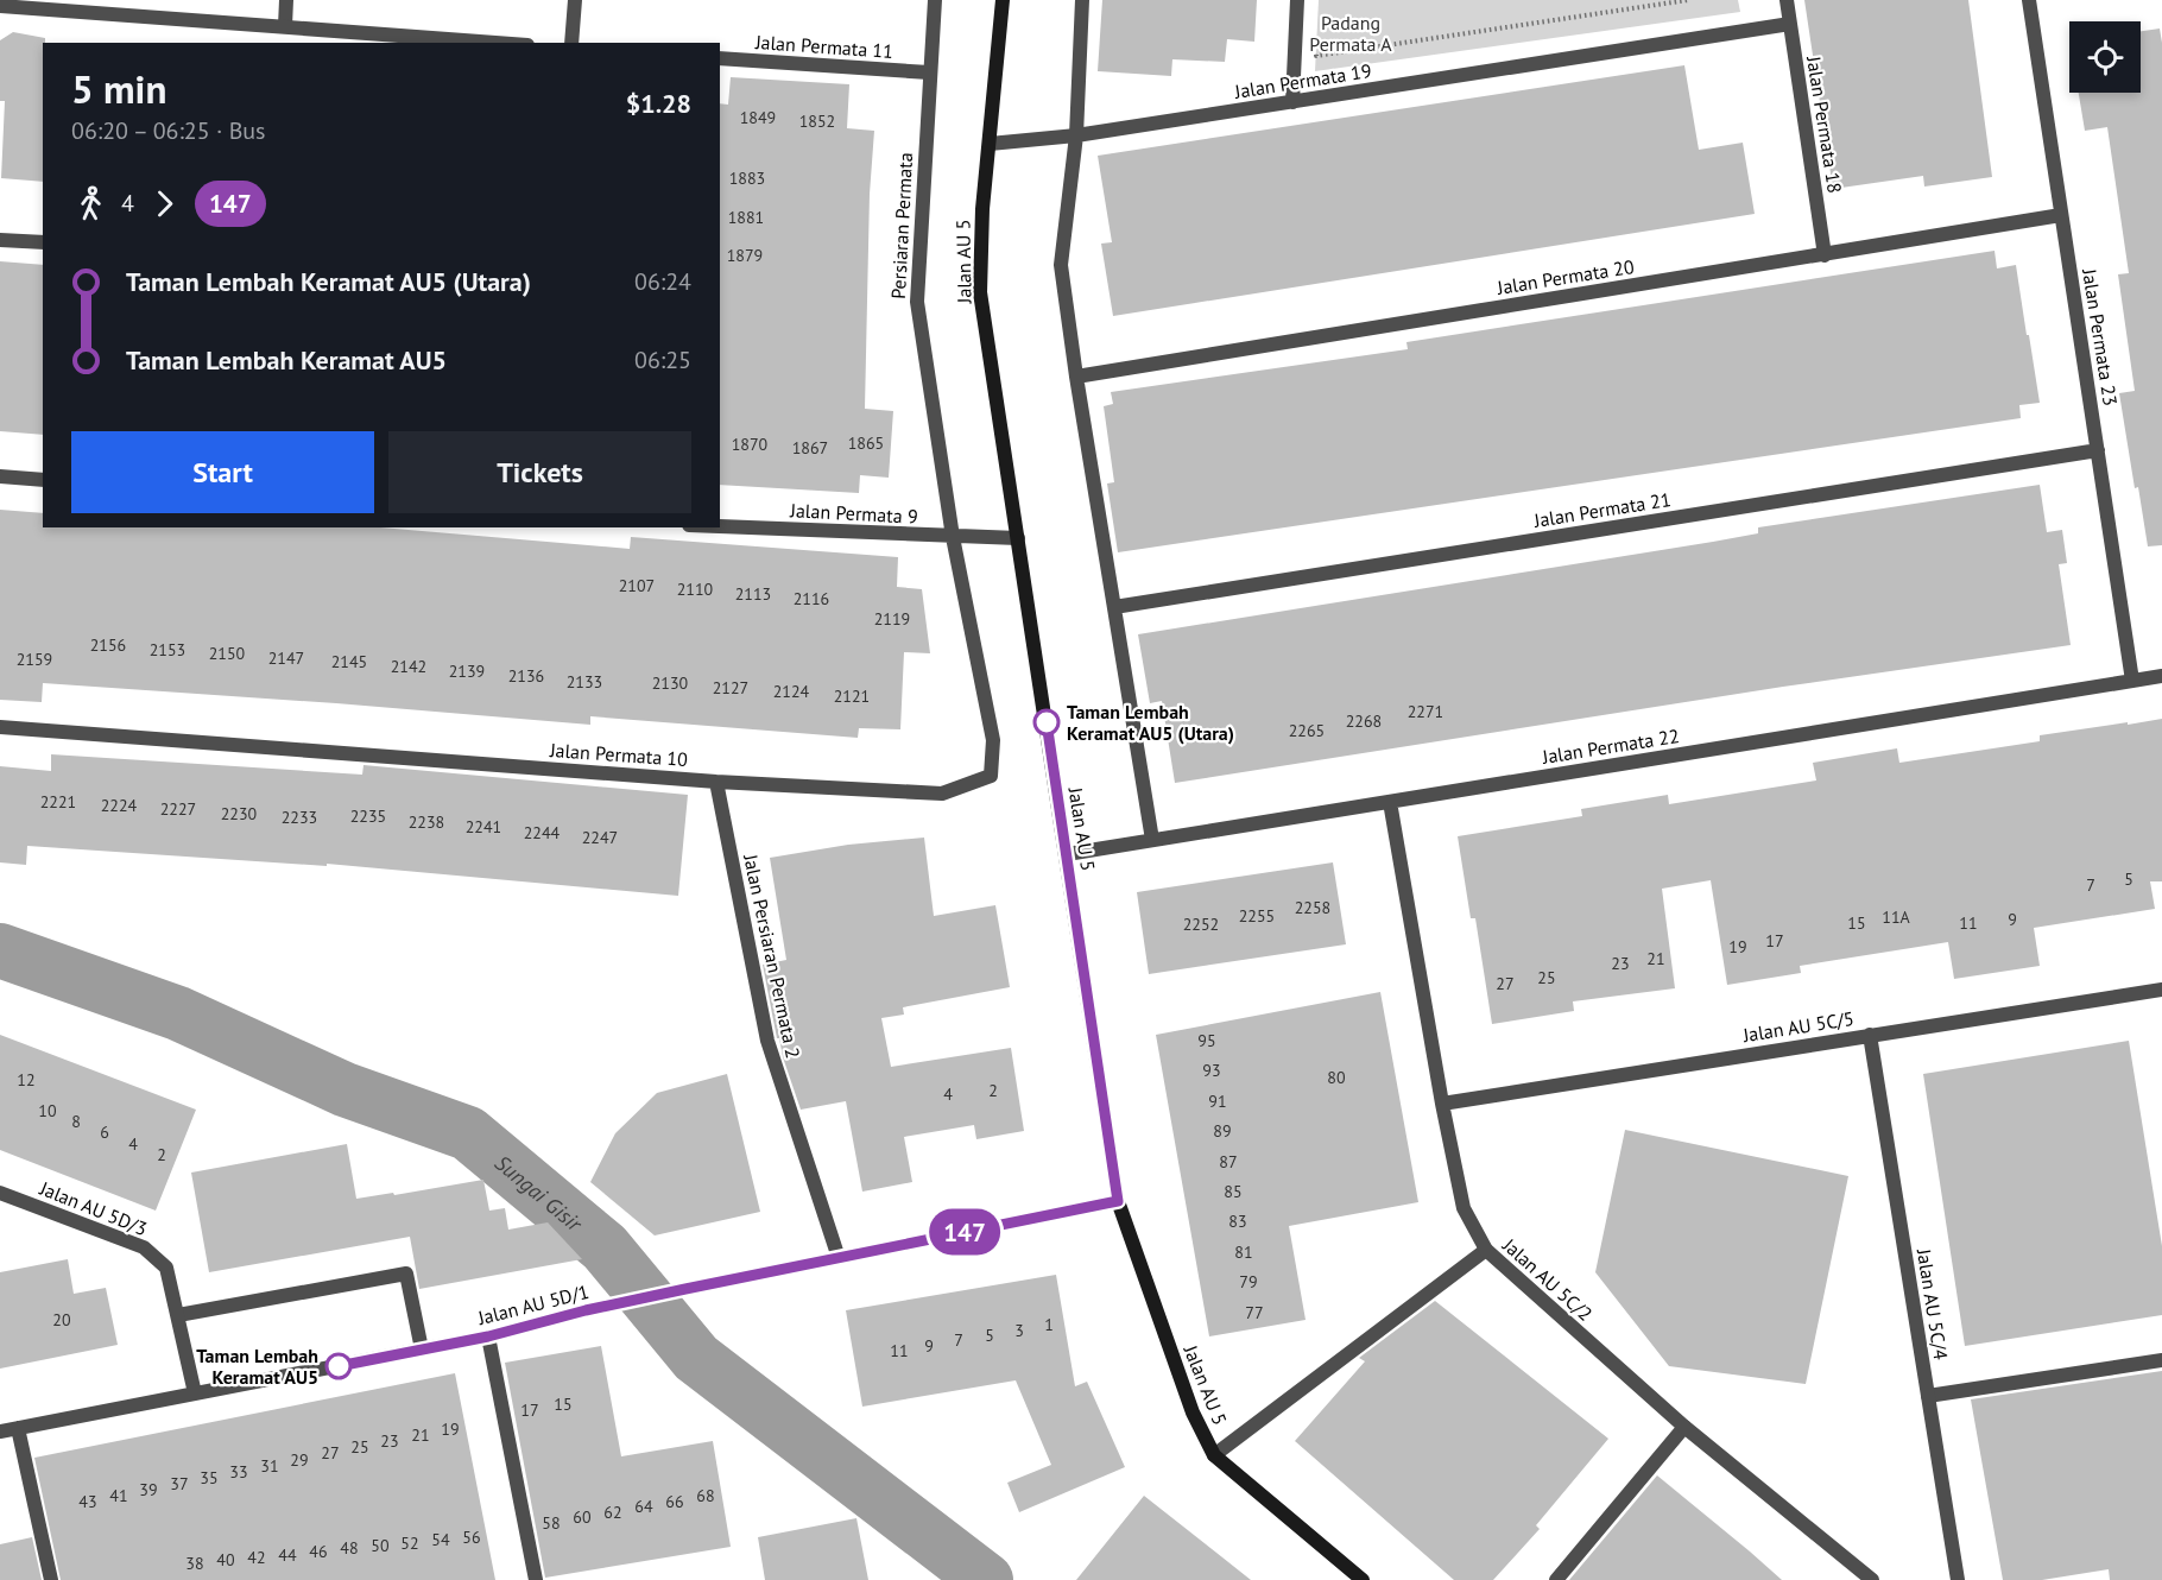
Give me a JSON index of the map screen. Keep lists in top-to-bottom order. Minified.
{"streets":{"main road":["Jalan AU 5"],"street":["Jalan Permata 11","Jalan Permata 19","Jalan Permata 18","Persiaran Permata","Jalan Permata 20","Jalan Permata 23","Jalan Permata 21","Jalan Permata 9","Jalan Permata 22","Jalan Permata 10","Jalan Persiaran Permata 2","Jalan AU 5C/5","Jalan AU 5D/3","Jalan AU 5C/2","Jalan AU 5D/1","Jalan AU 5C/4"]},"crossings":[["Jalan Permata 11","Persiaran Permata"],["Jalan Permata 19","Jalan Permata 18"],["Jalan Permata 19","Jalan AU 5"],["Jalan Permata 18","Jalan Permata 20"],["Persiaran Permata","Jalan Permata 9"],["Persiaran Permata","Jalan Permata 10"],["Jalan AU 5","Jalan Permata 9"],["Jalan AU 5","Jalan Permata 22"],["Jalan AU 5","Jalan AU 5D/1"],["Jalan Permata 20","Jalan Permata 23"],["Jalan Permata 23","Jalan Permata 21"],["Jalan Permata 23","Jalan Permata 22"],["Jalan Permata 9","Jalan Permata 10"],["Jalan Permata 22","Jalan AU 5C/2"],["Jalan Permata 10","Jalan Persiaran Permata 2"],["Jalan Persiaran Permata 2","Jalan AU 5D/1"],["Jalan AU 5C/5","Jalan AU 5C/2"],["Jalan AU 5C/5","Jalan AU 5C/4"],["Jalan AU 5D/3","Jalan AU 5D/1"]],"water":["Sungai Gisir"],"parks":["Padang Permata A"],"places":["Taman Lembah Keramat AU5 (Utara)","Taman Lembah Keramat AU5"],"lines":["bus line 147"],"house_numbers":["1849","1852","1883","1881","1879","1865","1870","1867","2107","2110","2113","2116","2119","2156","2153","2150","2147","2159","2145","2142","2139","2136","2133","2130","2127","2124","2121","2271","2268","2265","2221","2224","2227","2230","2235","2233","2238","2241","2244","2247","5","7","2258","2255","11A","9","15","11","2252","17","19","21","23","25","27","95","93","80","12","2","4","91","10","8","89","6","4","2","87","85","83","81","79","77","20","1","3","5","7","9","11","15","17","19","21","23","25","27","29","31","33","35","37","39","41","68","43","66","64","62","60","58","56","54","52","50","48","46","44","42","40","38"],"page":{"on_map":"147","heading":["5 min","06:20 – 06:25 · Bus","$1.28"],"legs":["4","147"],"list":[{"name":"Taman Lembah Keramat AU5 (Utara)","value":"06:24"},{"name":"Taman Lembah Keramat AU5","value":"06:25"}],"buttons":["Start","Tickets"]}}
